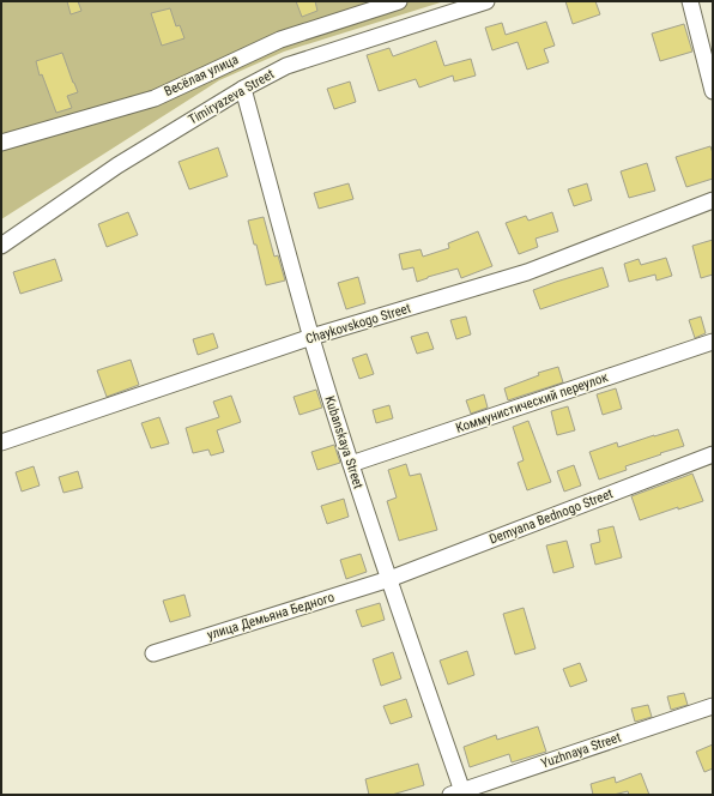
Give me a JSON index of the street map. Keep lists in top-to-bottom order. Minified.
{"streets":{"street":["Весёлая улица","Timiryazeva Street","Chaykovskogo Street","Коммунистический переулок","Kubanskaya Street","Demyana Bednogo Street","улица Демьяна Бедного","Yuzhnaya Street"]},"crossings":[["Timiryazeva Street","Kubanskaya Street"],["Chaykovskogo Street","Kubanskaya Street"],["Коммунистический переулок","Kubanskaya Street"],["Kubanskaya Street","Demyana Bednogo Street"],["Kubanskaya Street","улица Демьяна Бедного"],["Kubanskaya Street","Yuzhnaya Street"],["Demyana Bednogo Street","улица Демьяна Бедного"]]}
